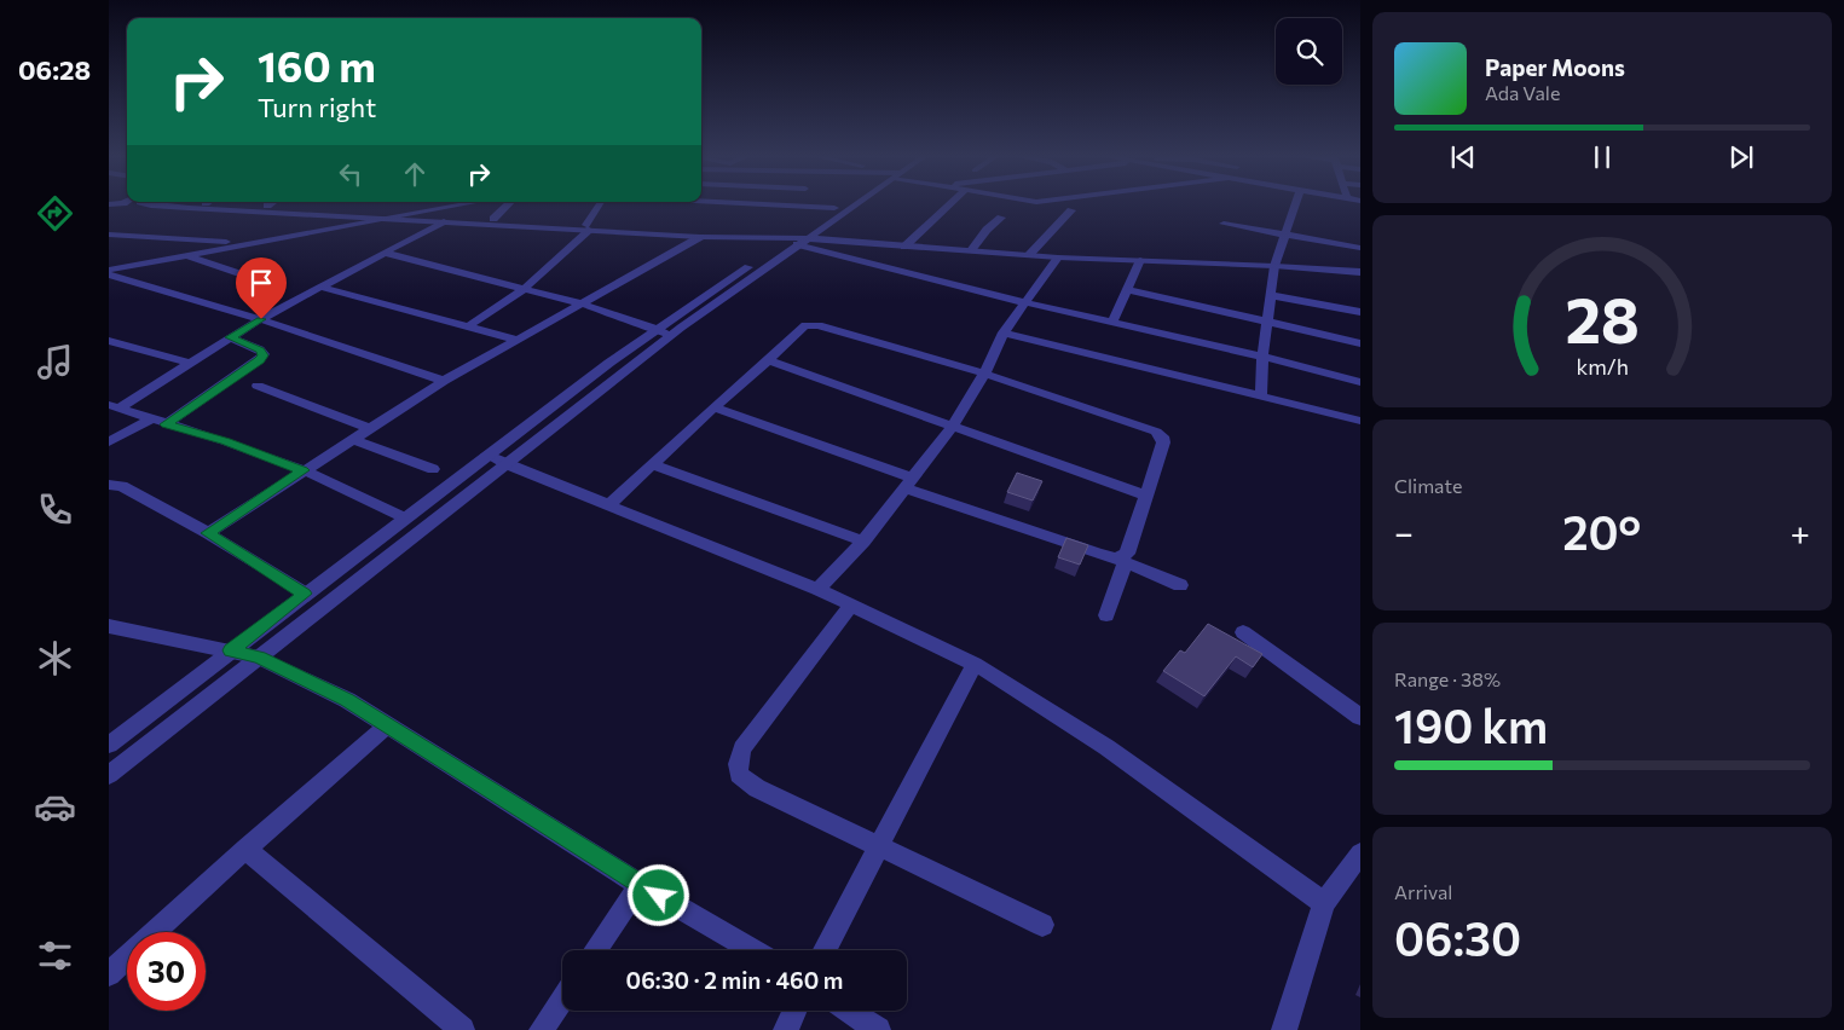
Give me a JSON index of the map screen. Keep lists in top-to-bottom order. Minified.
{"page":{"tabs":"06:28","turn":["160 m","Turn right"],"song":["Paper Moons","Ada Vale"],"tile":["Climate",["Range · 38%","190 km"],["Arrival","06:30"]],"heat":["−","20°","+"],"limit":"30","trip":"06:30 · 2 min · 460 m","gauge":["28","km/h"]}}
